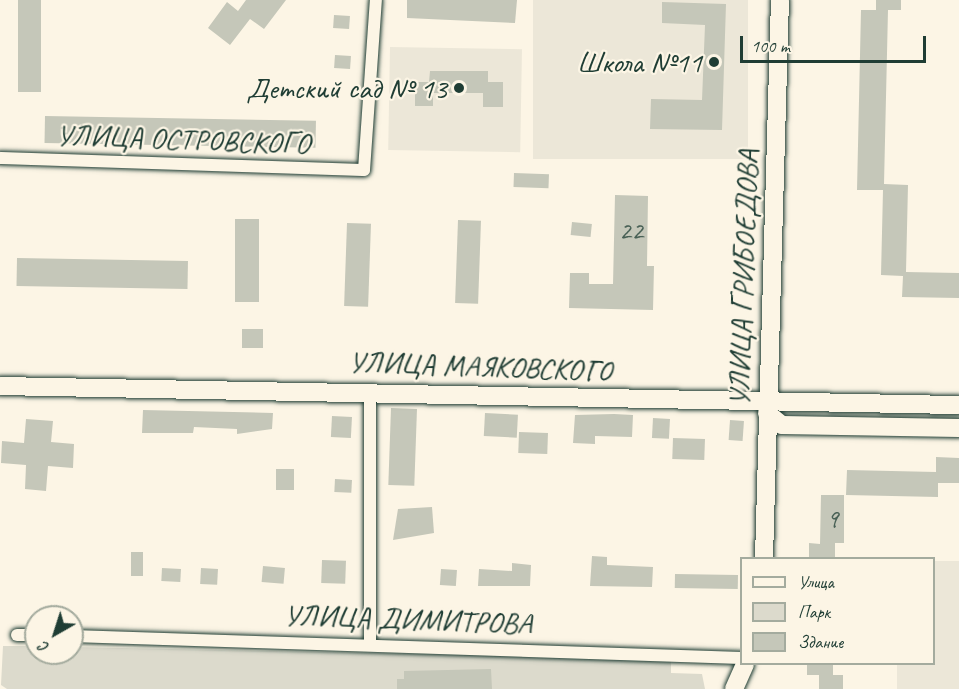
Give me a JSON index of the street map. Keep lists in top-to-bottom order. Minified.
{"streets":{"street":["УЛИЦА ОСТРОВСКОГО","УЛИЦА ГРИБОЕДОВА","УЛИЦА МАЯКОВСКОГО","УЛИЦА ДИМИТРОВА"]},"crossings":[["УЛИЦА ГРИБОЕДОВА","УЛИЦА МАЯКОВСКОГО"]],"places":["Школа №11","Детский сад № 13"],"house_numbers":["22","9"],"legend":["Улица","Парк","Здание"],"scale_bar":"100 m","north":"bottom left"}
